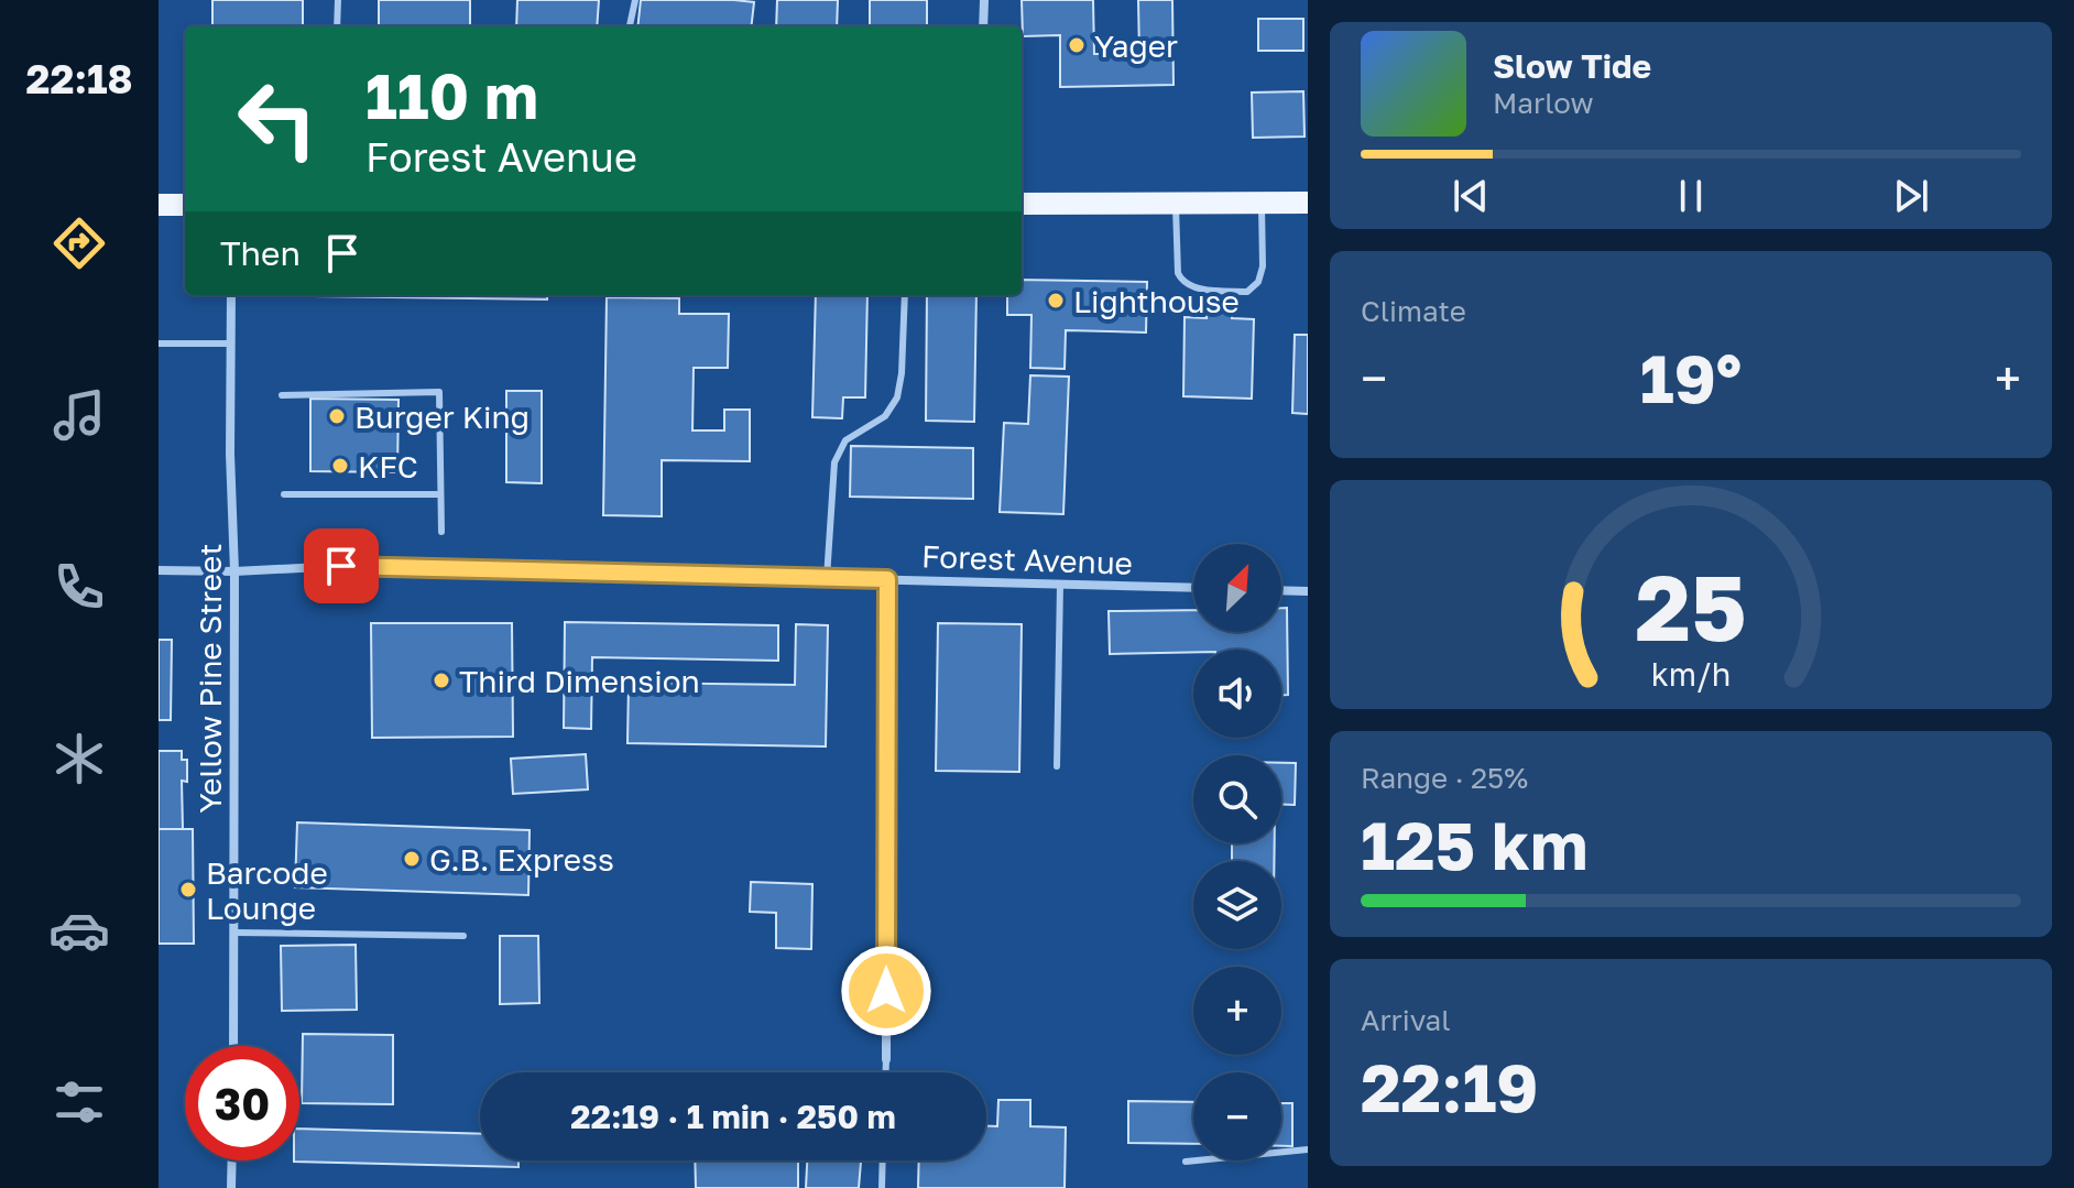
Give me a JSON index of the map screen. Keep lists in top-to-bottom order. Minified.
{"streets":{"street":["Forest Avenue","Yellow Pine Street"]},"crossings":[["Forest Avenue","Yellow Pine Street"]],"places":["Yager","Lighthouse","Burger King","KFC","Third Dimension","G.B. Express","Barcode Lounge"],"north":"top right","page":{"tabs":"22:18","turn":["110 m","Forest Avenue"],"song":["Slow Tide","Marlow"],"then":"Then","tile":["Climate",["Range · 25%","125 km"],["Arrival","22:19"]],"heat":["−","19°","+"],"map_buttons":["+","−"],"limit":"30","trip":"22:19 · 1 min · 250 m","gauge":["25","km/h"]}}
